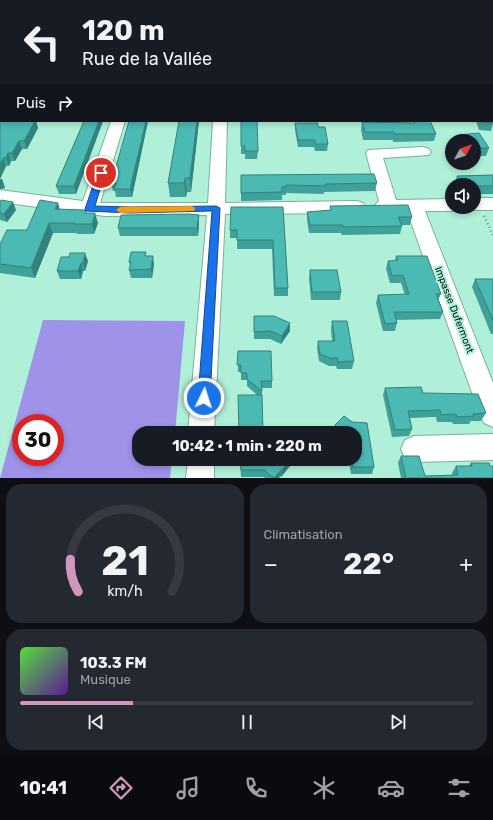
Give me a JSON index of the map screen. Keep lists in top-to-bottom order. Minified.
{"streets":{"street":["Impasse Dufermont"]},"north":"top right","page":{"turn":["120 m","Rue de la Vallée"],"then":"Puis","limit":"30","trip":"10:42 · 1 min · 220 m","tile":"Climatisation","heat":["−","22°","+"],"song":["103.3 FM","Musique"],"tabs":"10:41","gauge":["21","km/h"]}}
